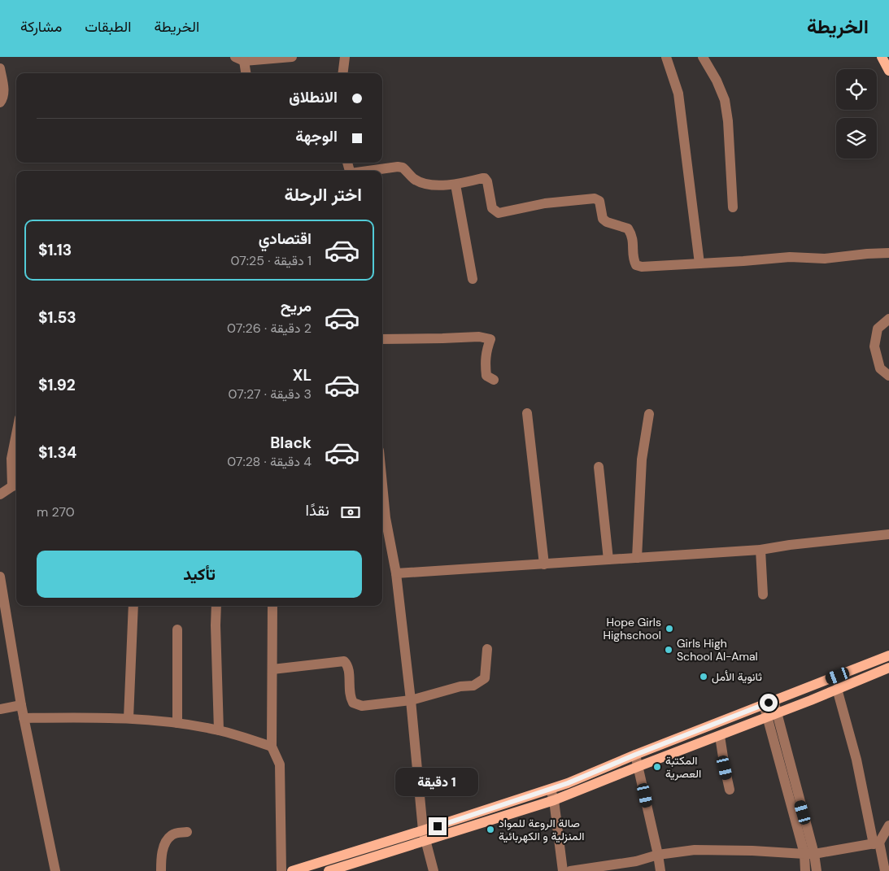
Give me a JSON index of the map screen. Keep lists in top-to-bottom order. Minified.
{"places":["Hope Girls Highschool","Girls High School Al-Amal","ثانوية الأمل","المكتبة العصرية","صالة الروعة للمواد المنزلية و الكهربائية"],"page":{"header":"الخريطة","nav":["الخريطة","الطبقات","مشاركة"],"banner":["الانطلاق","الوجهة"],"heading":"اختر الرحلة","list":[{"name":"اقتصادي","note":"1 دقيقة · 07:25","value":"$1.13"},{"name":"مريح","note":"2 دقيقة · 07:26","value":"$1.53"},{"name":"XL","note":"3 دقيقة · 07:27","value":"$1.92"},{"name":"Black","note":"4 دقيقة · 07:28","value":"$1.34"}],"pay":["نقدًا","270 m"],"buttons":"تأكيد","bubble":"1 دقيقة"}}
